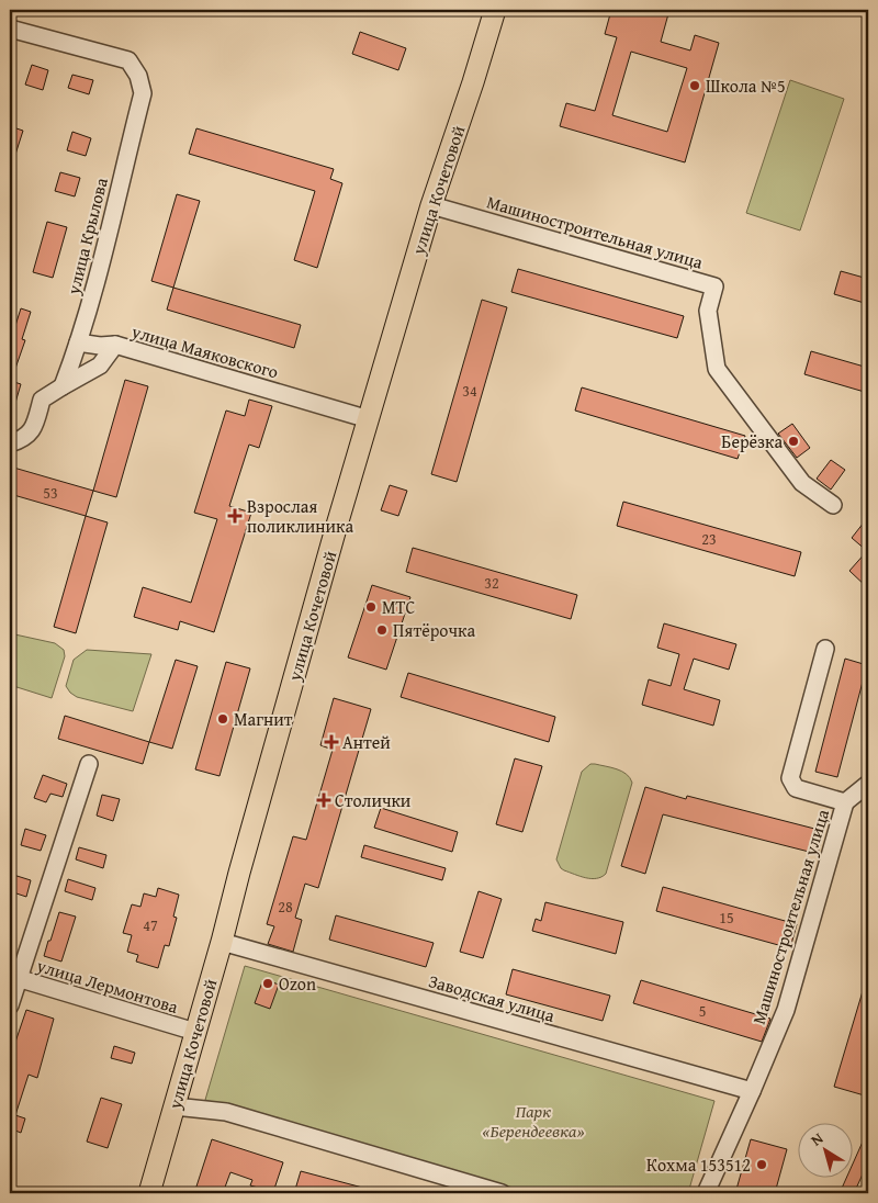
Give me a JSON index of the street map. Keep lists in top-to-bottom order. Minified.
{"streets":{"main road":["улица Кочетовой"],"street":["Машиностроительная улица","улица Крылова","улица Маяковского","улица Лермонтова","Заводская улица"]},"crossings":[["улица Кочетовой","Машиностроительная улица"],["улица Кочетовой","улица Маяковского"],["улица Кочетовой","улица Лермонтова"],["улица Кочетовой","Заводская улица"],["Машиностроительная улица","Заводская улица"],["улица Крылова","улица Маяковского"]],"parks":["Парк «Берендеевка»"],"places":{"other":["Школа №5","Берёзка","МТС","Пятёрочка","Магнит","Ozon","Кохма 153512"],"health":["Взрослая поликлиника","Антей","Столички"]},"house_numbers":["34","53","23","32","28","15","47","5"],"north":"top left"}
